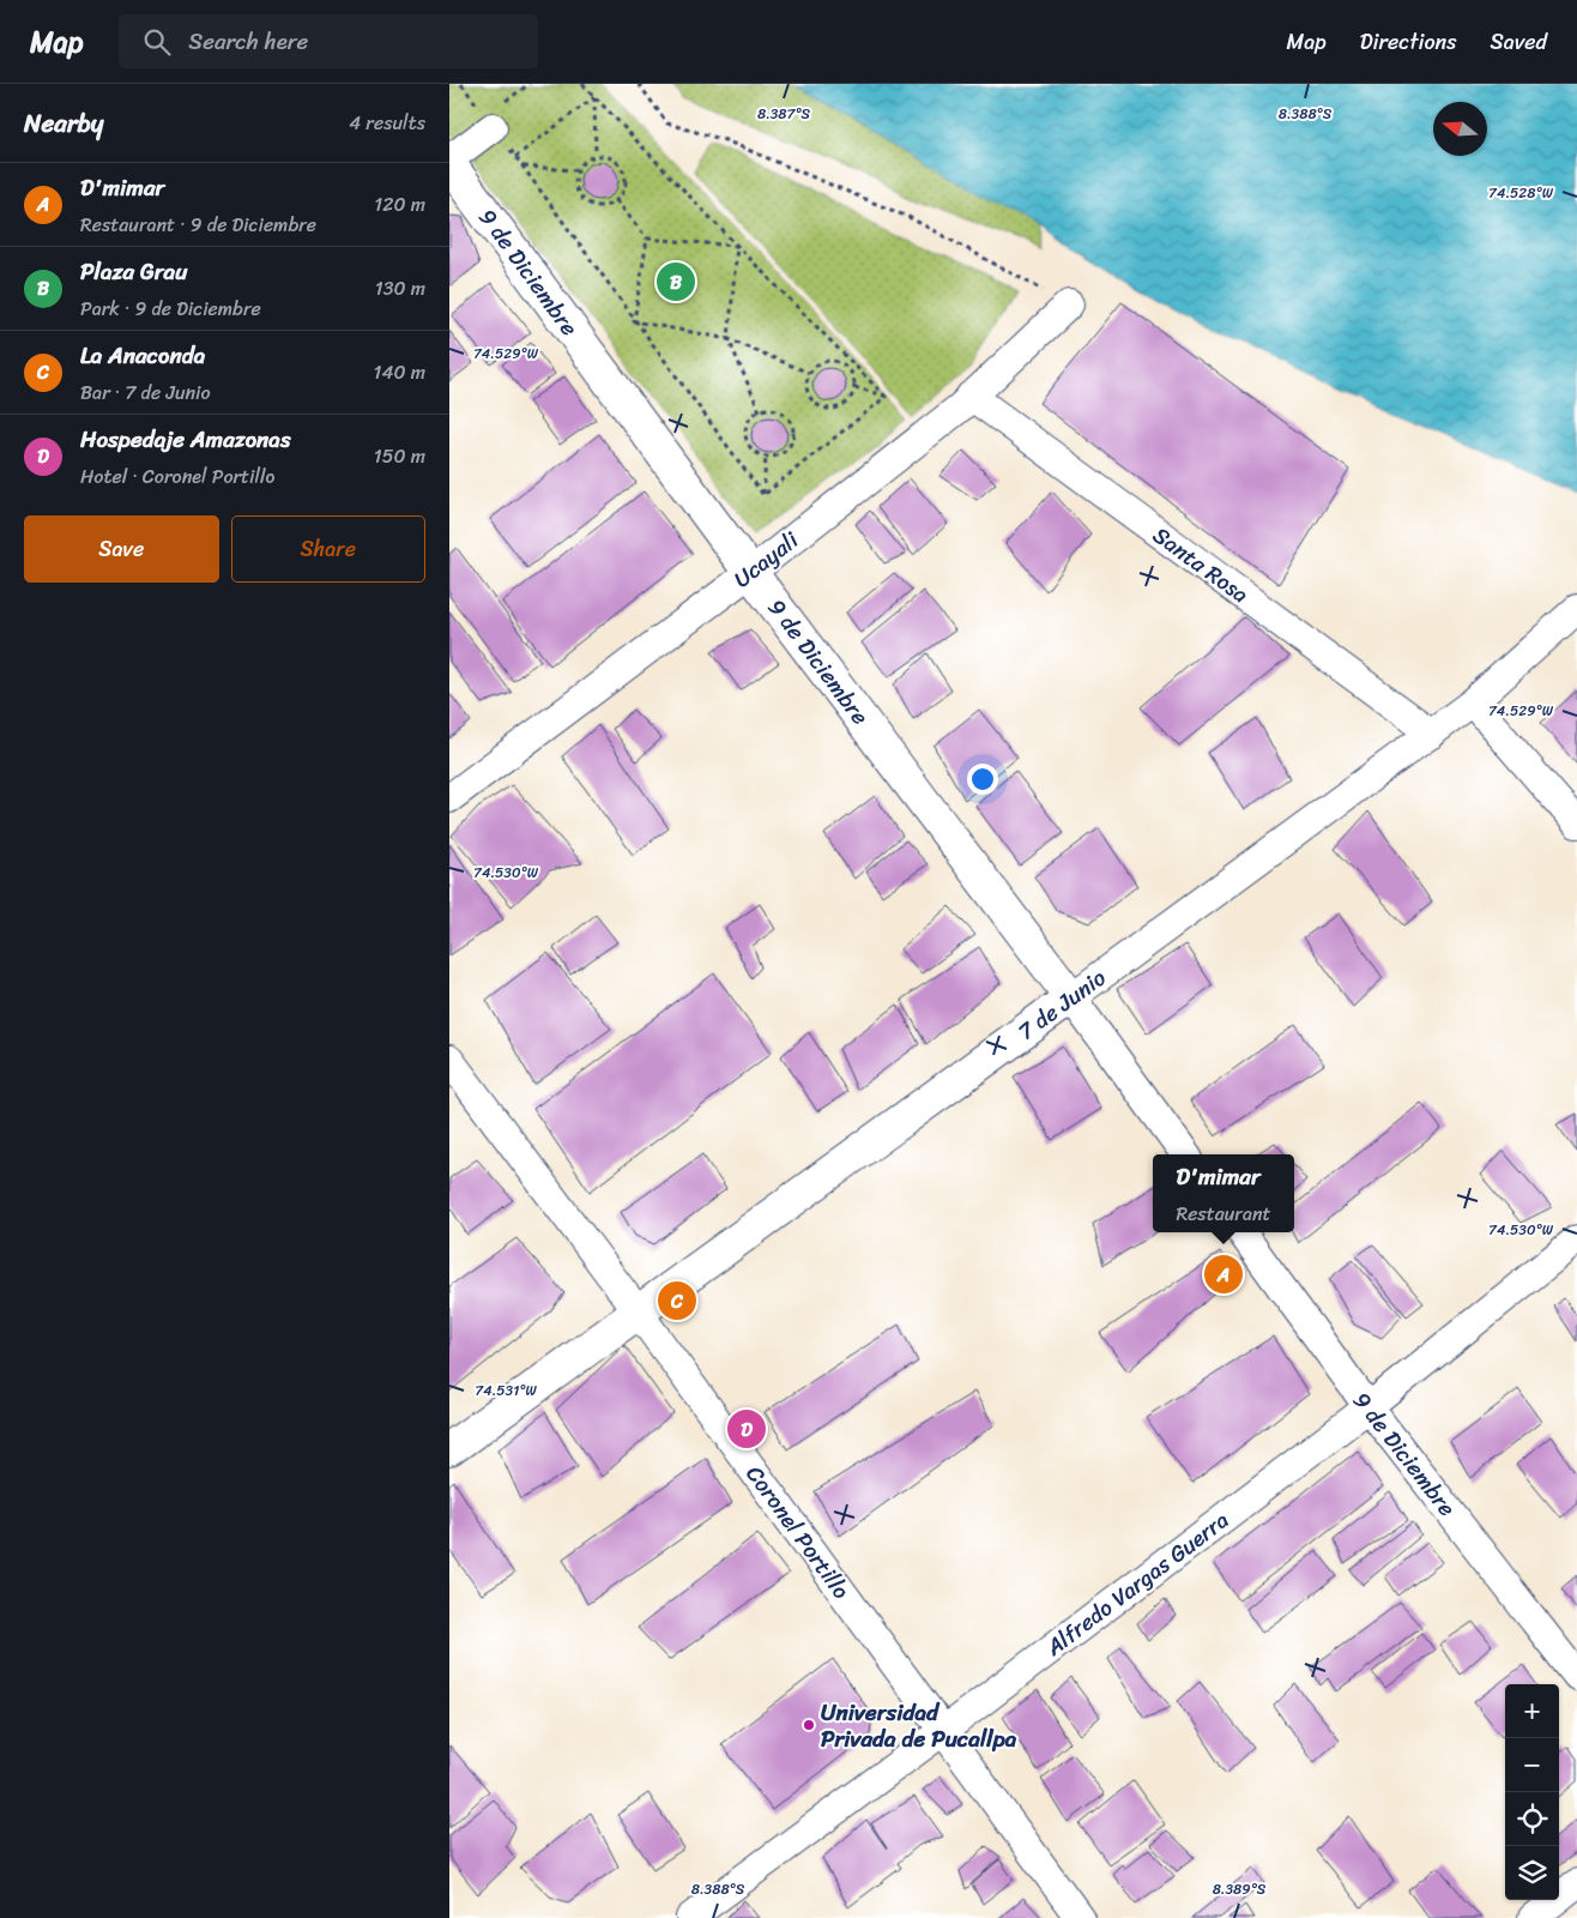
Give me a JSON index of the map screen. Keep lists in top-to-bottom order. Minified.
{"streets":{"street":["9 de Diciembre","Ucayali","Santa Rosa","7 de Junio","Coronel Portillo","Alfredo Vargas Guerra"]},"crossings":[["9 de Diciembre","Ucayali"],["9 de Diciembre","7 de Junio"],["9 de Diciembre","Alfredo Vargas Guerra"],["Ucayali","Santa Rosa"],["Santa Rosa","7 de Junio"],["7 de Junio","Coronel Portillo"],["Coronel Portillo","Alfredo Vargas Guerra"]],"places":["Universidad Privada de Pucallpa"],"north":"left","page":{"header":"Map","search":"Search here","nav":["Map","Directions","Saved"],"heading":["Nearby","4 results"],"list":[{"mark":"A","name":"D'mimar","note":"Restaurant · 9 de Diciembre","value":"120 m"},{"mark":"B","name":"Plaza Grau","note":"Park · 9 de Diciembre","value":"130 m"},{"mark":"C","name":"La Anaconda","note":"Bar · 7 de Junio","value":"140 m"},{"mark":"D","name":"Hospedaje Amazonas","note":"Hotel · Coronel Portillo","value":"150 m"}],"pins":["B","A","C","D"],"buttons":["Save","Share"],"popup":["D'mimar","Restaurant"],"map_buttons":["+","−"]},"coordinates":["8.387°S","8.388°S","74.528°W","74.529°W","74.530°W","74.531°W","8.389°S"]}
